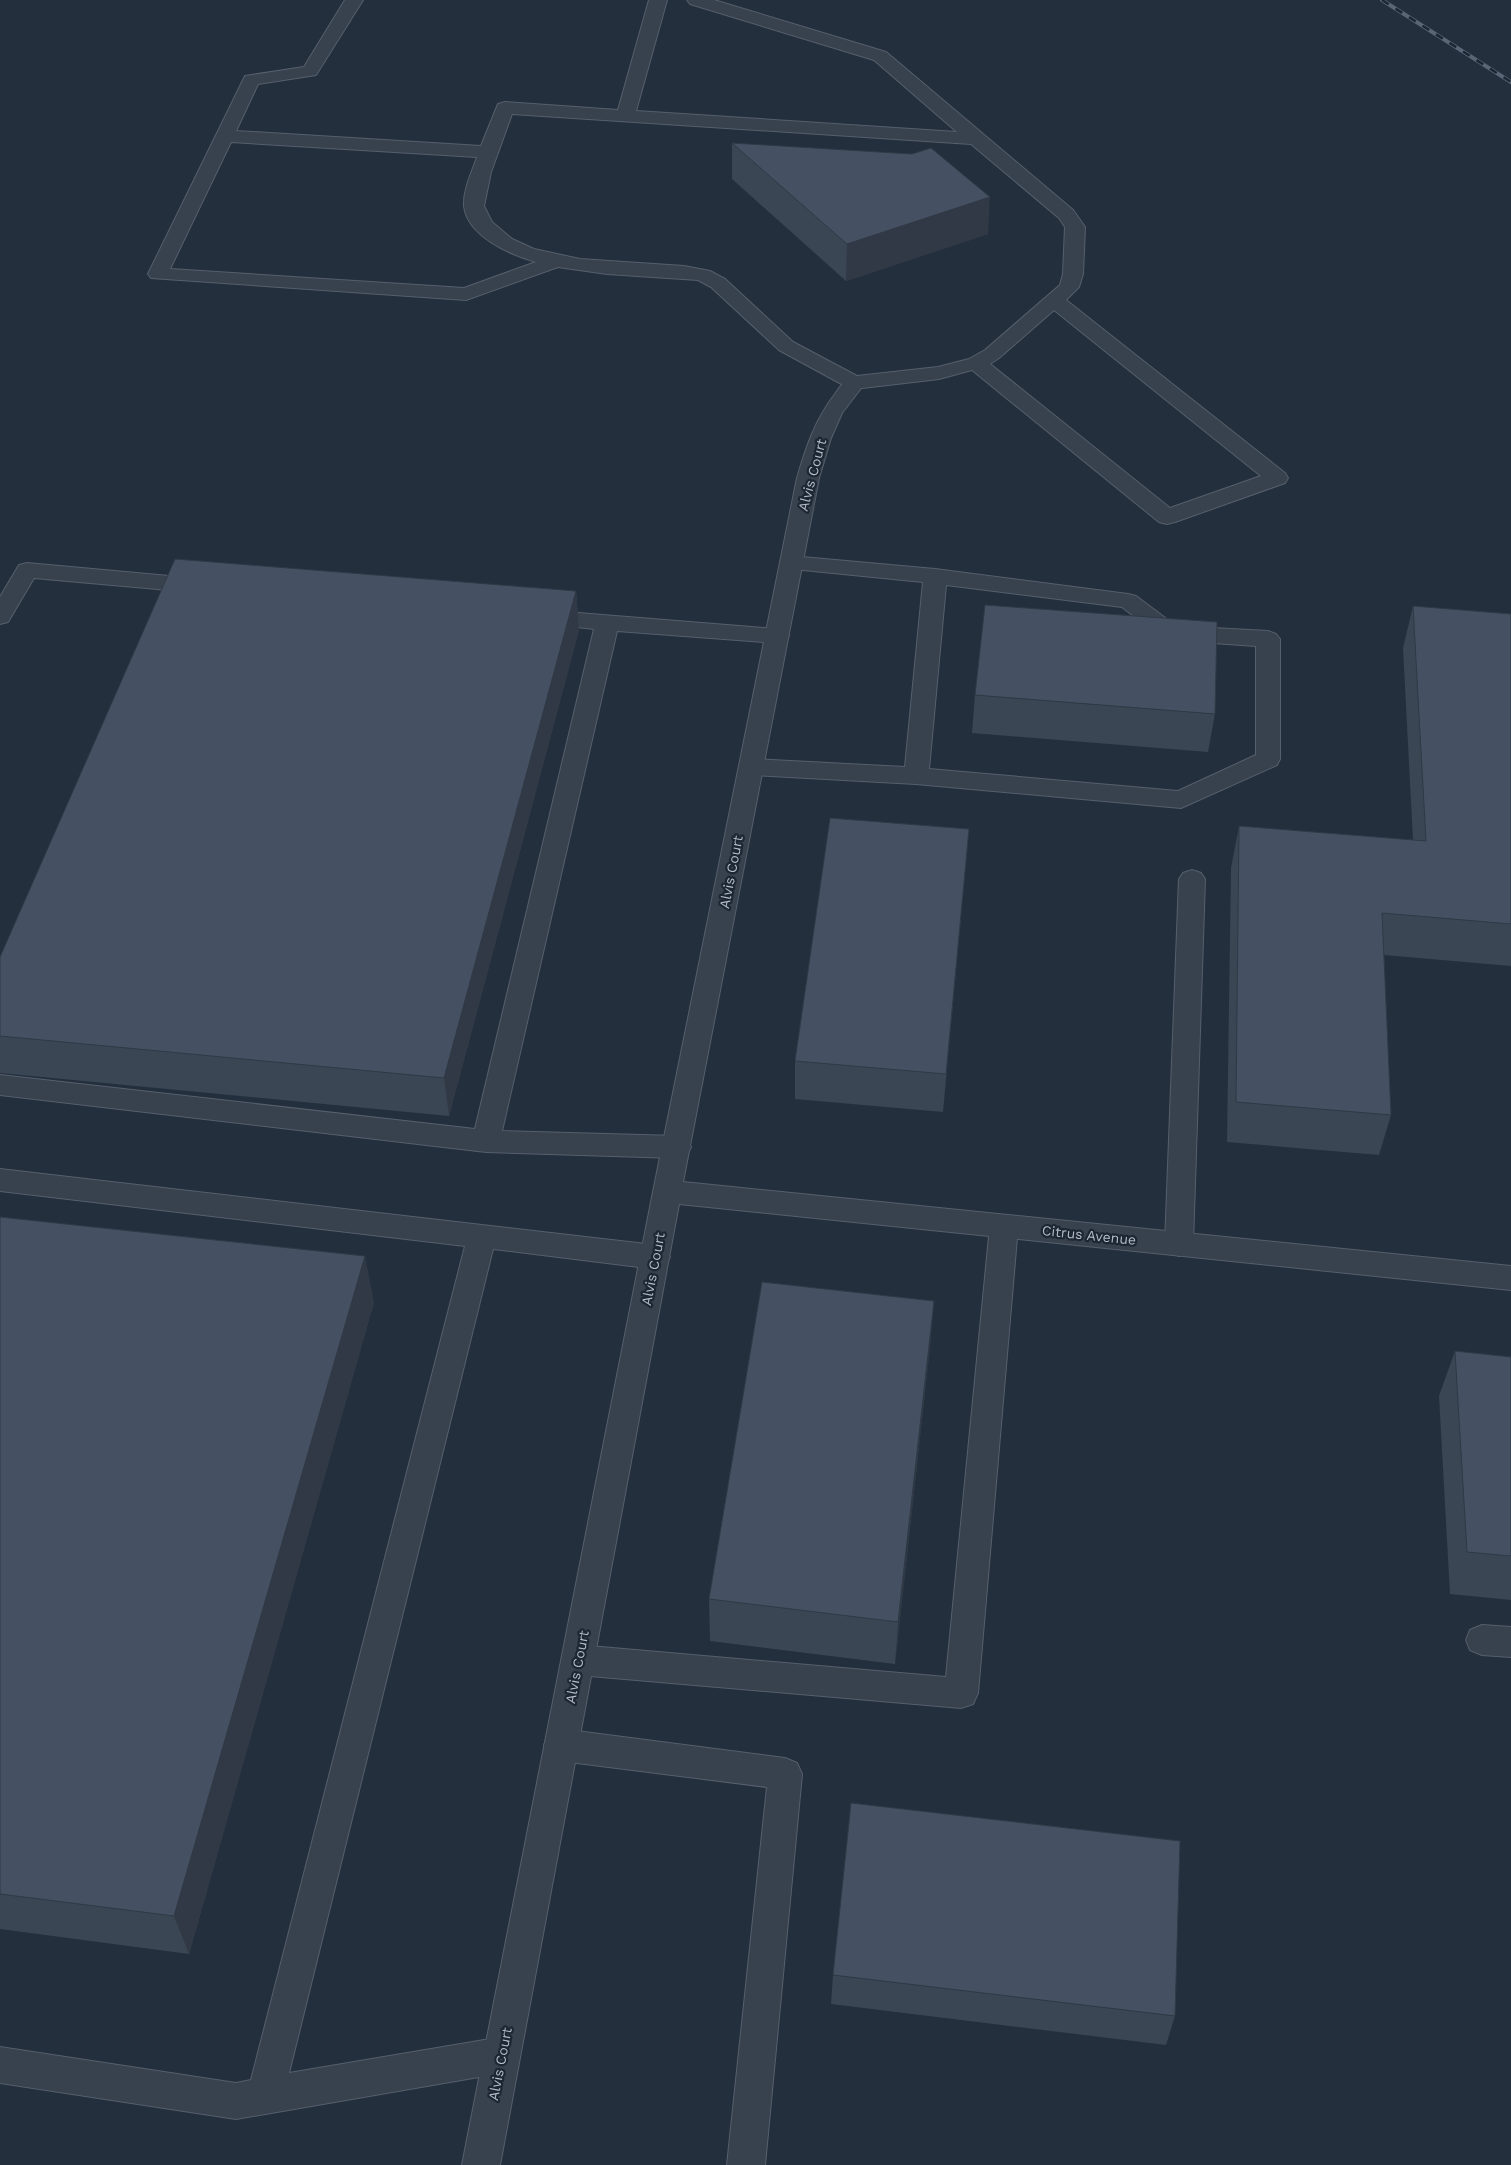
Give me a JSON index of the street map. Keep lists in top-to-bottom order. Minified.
{"streets":{"street":["Alvis Court","Citrus Avenue"]},"crossings":[["Alvis Court","Citrus Avenue"]]}
